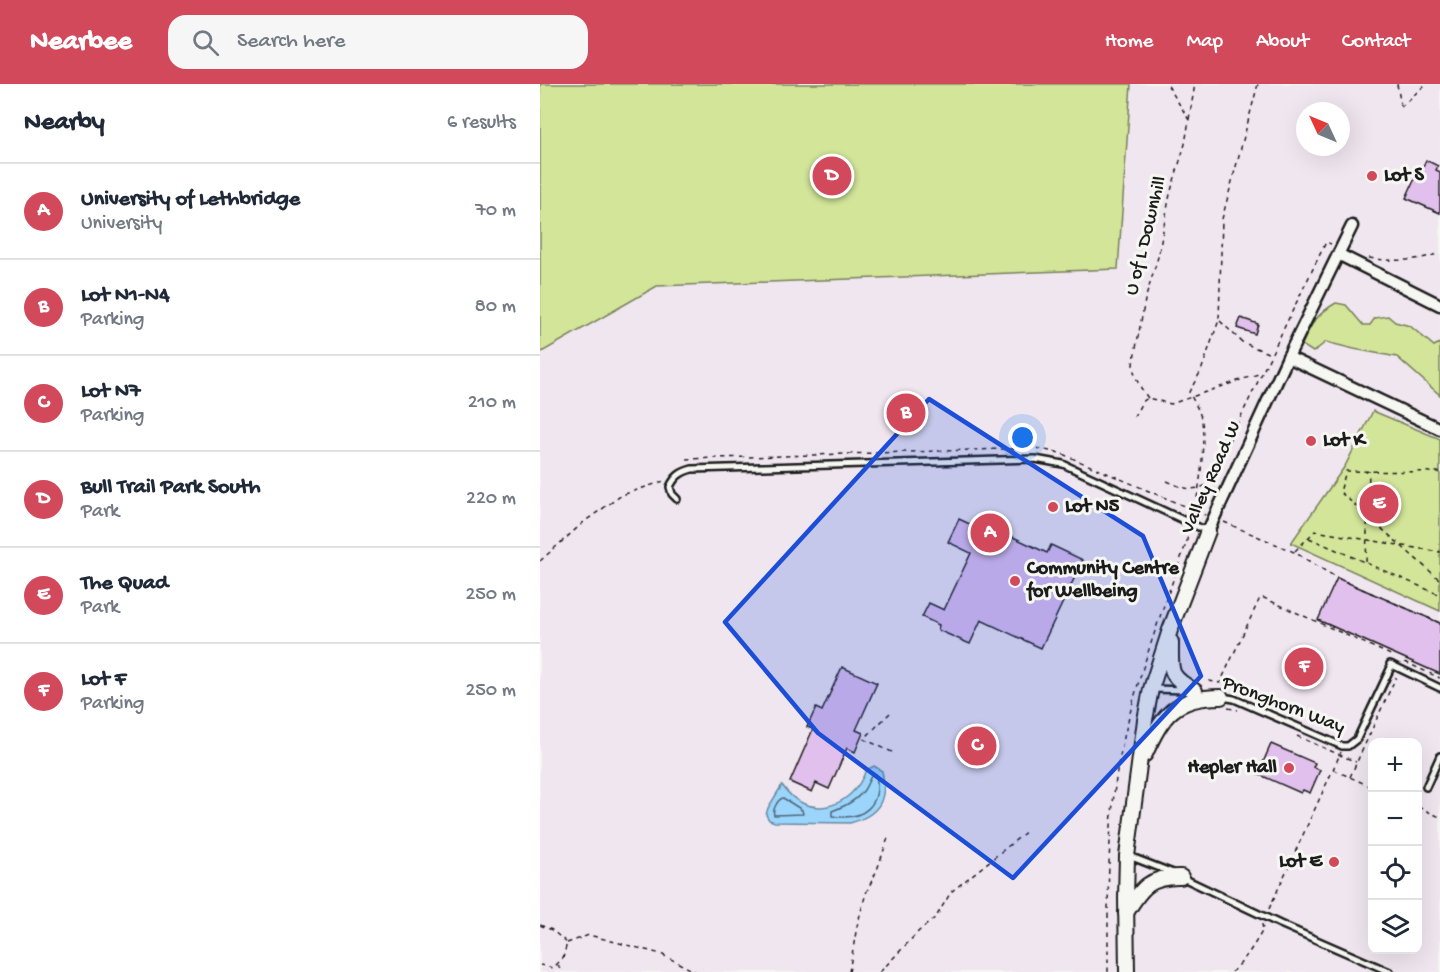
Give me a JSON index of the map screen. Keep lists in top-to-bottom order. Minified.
{"streets":{"street":["Valley Road W"],"lane":["Pronghorn Way"],"path":["U of L Downhill"]},"crossings":[["Valley Road W","Pronghorn Way"]],"places":["Lot S","Lot K","Lot N5","Community Centre for Wellbeing","Hepler Hall","Lot E"],"north":"top left","page":{"header":"Nearbee","search":"Search here","nav":["Home","Map","About","Contact"],"heading":["Nearby","6 results"],"pins":["D","B","E","A","F","C"],"list":[{"mark":"A","name":"University of Lethbridge","note":"University","value":"70 m"},{"mark":"B","name":"Lot N1-N4","note":"Parking","value":"80 m"},{"mark":"C","name":"Lot N7","note":"Parking","value":"210 m"},{"mark":"D","name":"Bull Trail Park South","note":"Park","value":"220 m"},{"mark":"E","name":"The Quad","note":"Park","value":"250 m"},{"mark":"F","name":"Lot F","note":"Parking","value":"250 m"}],"map_buttons":["+","−"]}}
